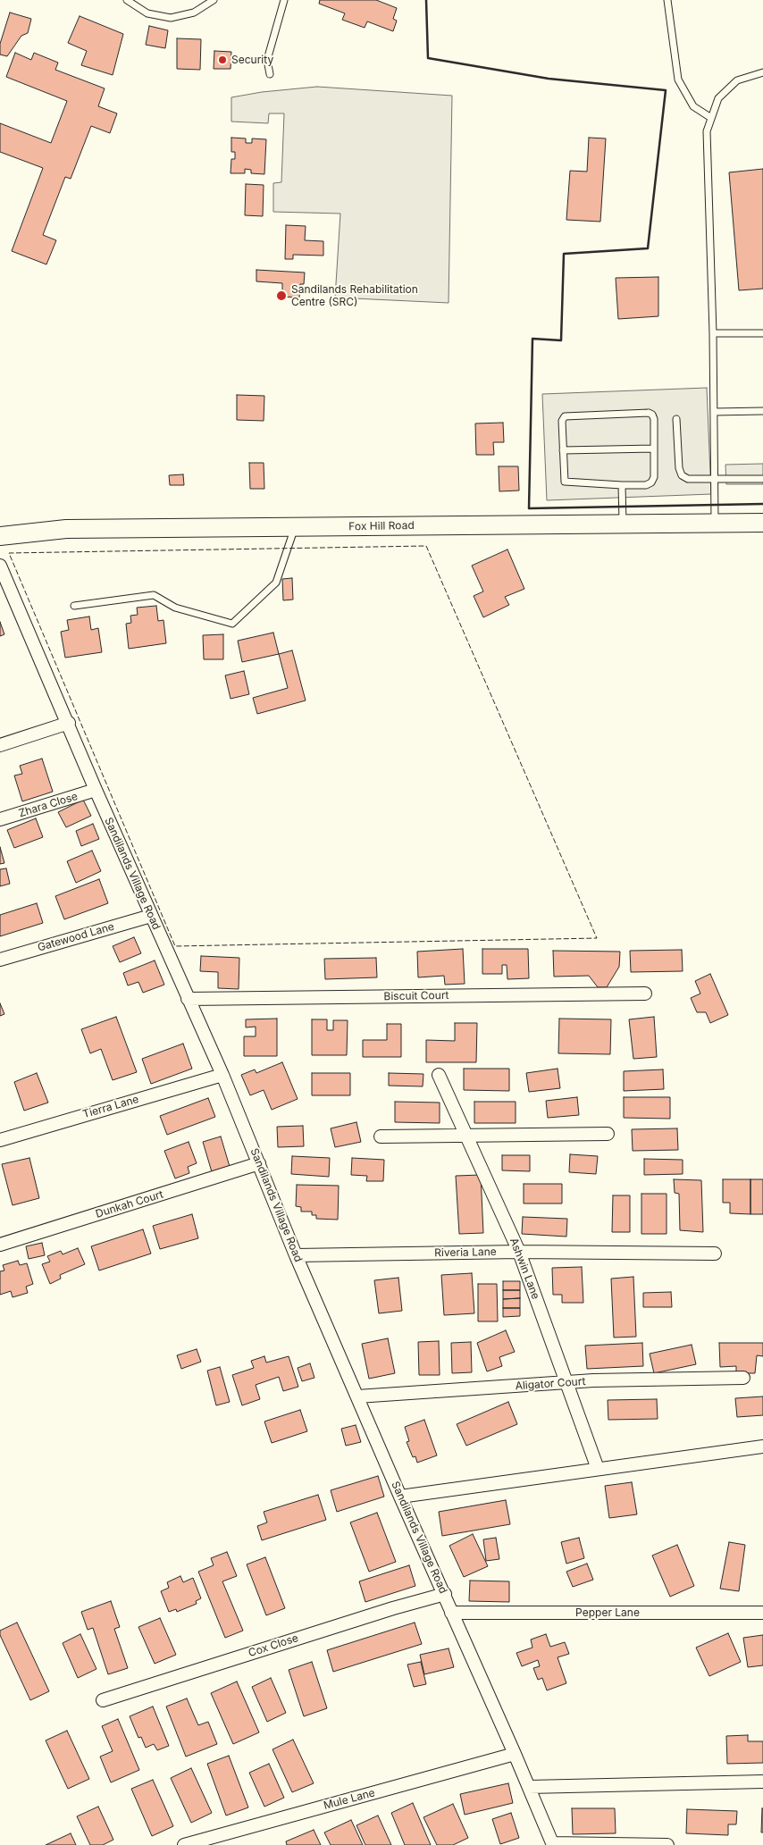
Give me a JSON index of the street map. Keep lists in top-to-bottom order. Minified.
{"streets":{"main road":["Fox Hill Road"],"street":["Zhara Close","Sandilands Village Road","Gatewood Lane","Biscuit Court","Tierra Lane","Dunkah Court","Riveria Lane","Ashwin Lane","Aligator Court","Pepper Lane","Cox Close","Mule Lane"]},"crossings":[["Zhara Close","Sandilands Village Road"],["Sandilands Village Road","Gatewood Lane"],["Sandilands Village Road","Biscuit Court"],["Sandilands Village Road","Tierra Lane"],["Sandilands Village Road","Dunkah Court"],["Sandilands Village Road","Riveria Lane"],["Sandilands Village Road","Aligator Court"],["Sandilands Village Road","Pepper Lane"],["Sandilands Village Road","Cox Close"],["Sandilands Village Road","Mule Lane"],["Riveria Lane","Ashwin Lane"],["Ashwin Lane","Aligator Court"]],"places":["Security","Sandilands Rehabilitation Centre (SRC)"]}
